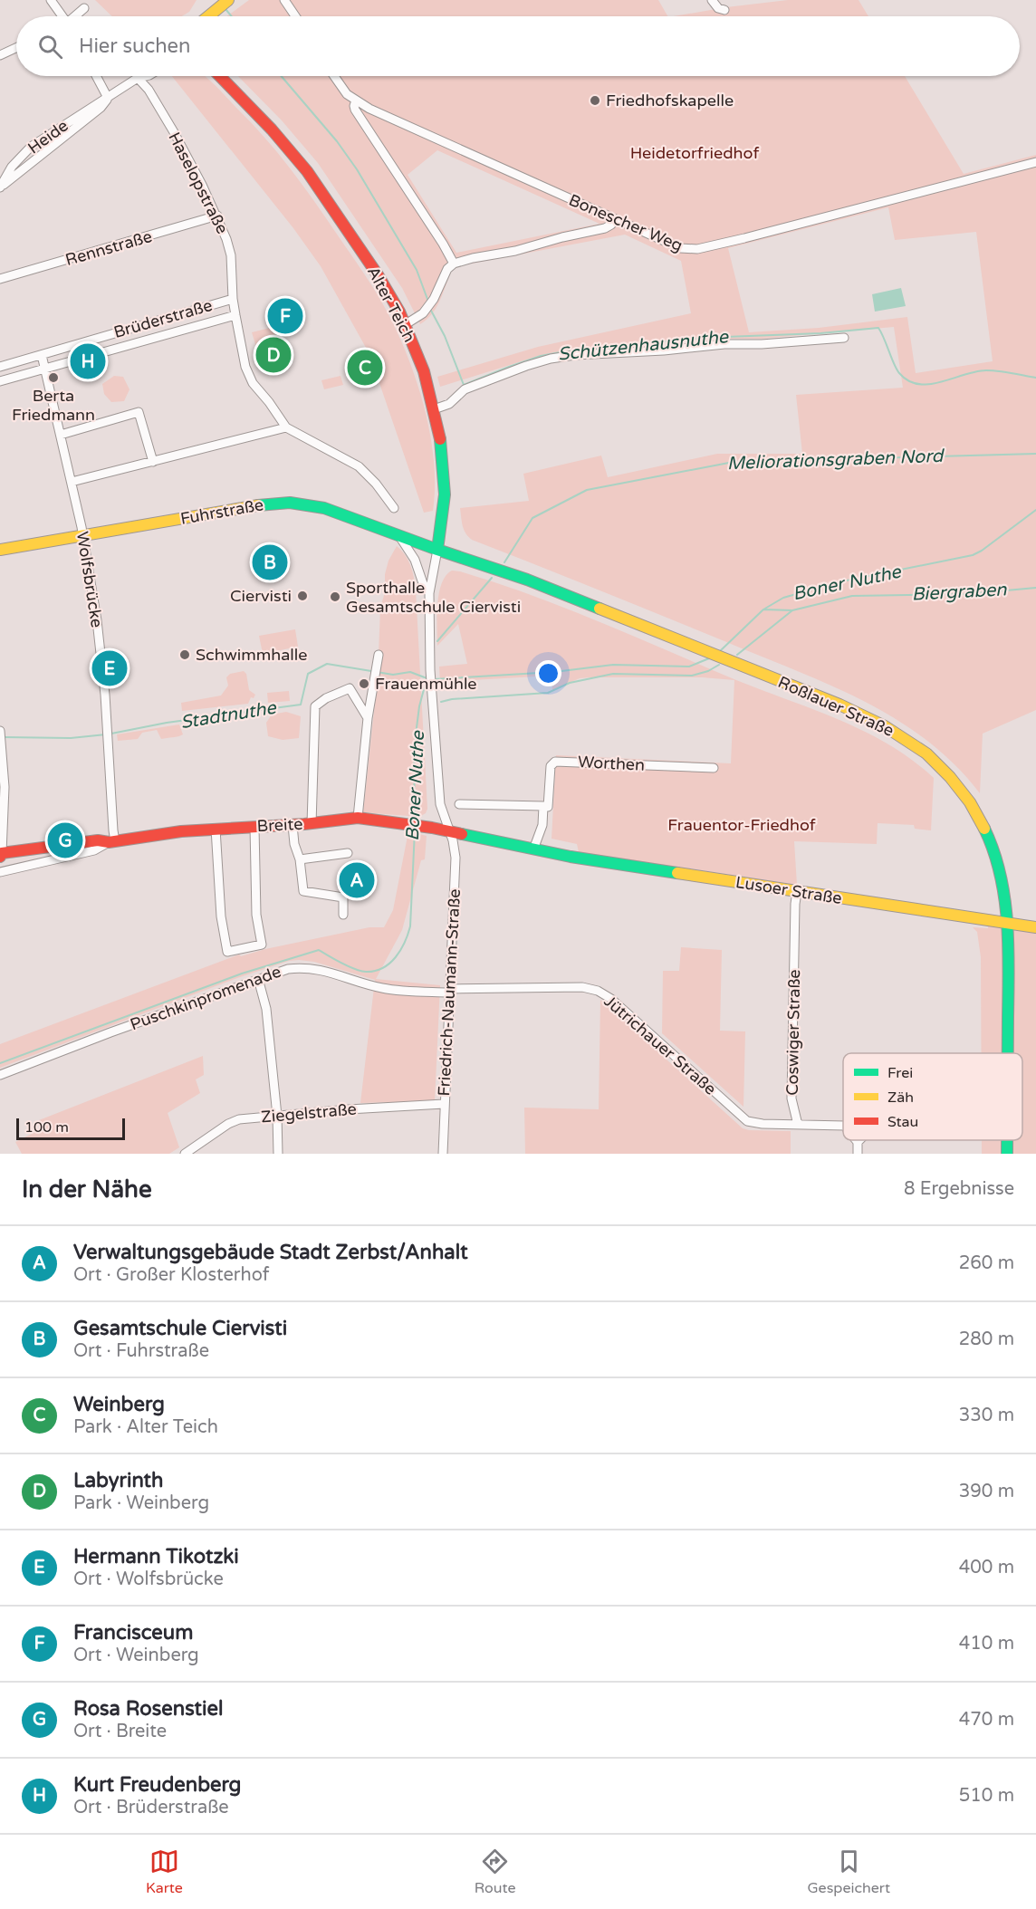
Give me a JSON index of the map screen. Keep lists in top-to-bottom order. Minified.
{"streets":{"main road":["Alter Teich","Fuhrstraße","Roßlauer Straße","Breite","Lusoer Straße"],"street":["Heide","Haselopstraße","Bonescher Weg","Rennstraße","Brüderstraße","Wolfsbrücke","Worthen","Friedrich-Naumann-Straße","Puschkinpromenade","Coswiger Straße","Jütrichauer Straße","Ziegelstraße"]},"crossings":[["Heide","Haselopstraße"],["Haselopstraße","Rennstraße"],["Haselopstraße","Brüderstraße"],["Alter Teich","Fuhrstraße"],["Alter Teich","Roßlauer Straße"],["Alter Teich","Breite"],["Alter Teich","Friedrich-Naumann-Straße"],["Brüderstraße","Wolfsbrücke"],["Fuhrstraße","Wolfsbrücke"],["Fuhrstraße","Roßlauer Straße"],["Wolfsbrücke","Breite"],["Roßlauer Straße","Lusoer Straße"],["Breite","Lusoer Straße"],["Breite","Friedrich-Naumann-Straße"],["Lusoer Straße","Coswiger Straße"],["Friedrich-Naumann-Straße","Puschkinpromenade"],["Friedrich-Naumann-Straße","Jütrichauer Straße"],["Friedrich-Naumann-Straße","Ziegelstraße"],["Puschkinpromenade","Jütrichauer Straße"],["Coswiger Straße","Jütrichauer Straße"]],"water":["Schützenhausnuthe","Meliorationsgraben Nord","Boner Nuthe","Biergraben","Stadtnuthe"],"parks":["Heidetorfriedhof","Frauentor-Friedhof"],"places":["Friedhofskapelle","Berta Friedmann","Ciervisti","Sporthalle Gesamtschule Ciervisti","Schwimmhalle","Frauenmühle"],"legend":["Frei","Zäh","Stau"],"scale_bar":"100 m","page":{"search":"Hier suchen","pins":["F","D","H","C","B","E","G","A"],"scale":"100 m","heading":["In der Nähe","8 Ergebnisse"],"list":[{"mark":"A","name":"Verwaltungsgebäude Stadt Zerbst/Anhalt","note":"Ort · Großer Klosterhof","value":"260 m"},{"mark":"B","name":"Gesamtschule Ciervisti","note":"Ort · Fuhrstraße","value":"280 m"},{"mark":"C","name":"Weinberg","note":"Park · Alter Teich","value":"330 m"},{"mark":"D","name":"Labyrinth","note":"Park · Weinberg","value":"390 m"},{"mark":"E","name":"Hermann Tikotzki","note":"Ort · Wolfsbrücke","value":"400 m"},{"mark":"F","name":"Francisceum","note":"Ort · Weinberg","value":"410 m"},{"mark":"G","name":"Rosa Rosenstiel","note":"Ort · Breite","value":"470 m"},{"mark":"H","name":"Kurt Freudenberg","note":"Ort · Brüderstraße","value":"510 m"}],"nav":["Karte","Route","Gespeichert"]}}
